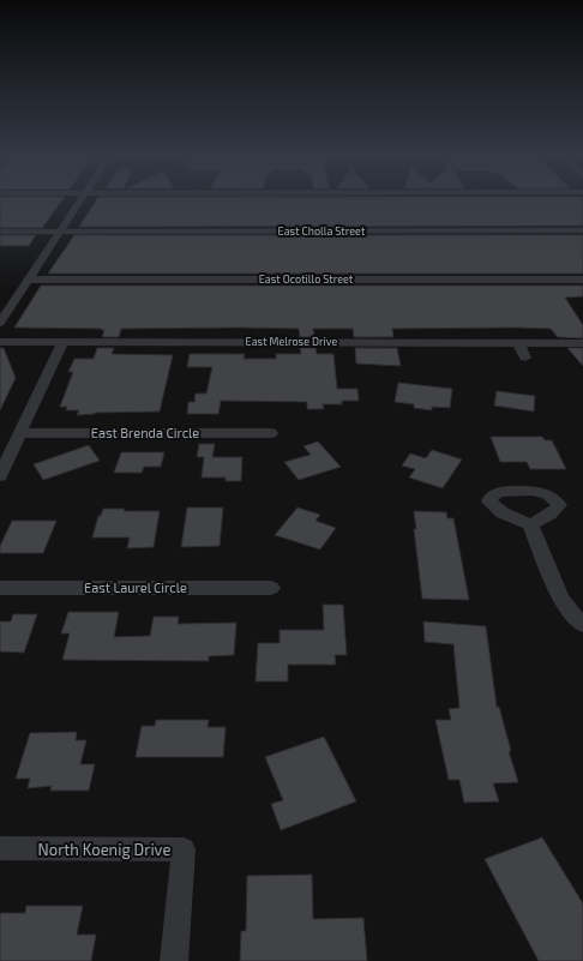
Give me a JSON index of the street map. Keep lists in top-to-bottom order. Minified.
{"streets":{"street":["East Cholla Street","East Ocotillo Street","East Melrose Drive","East Brenda Circle","East Laurel Circle","North Koenig Drive"]}}
